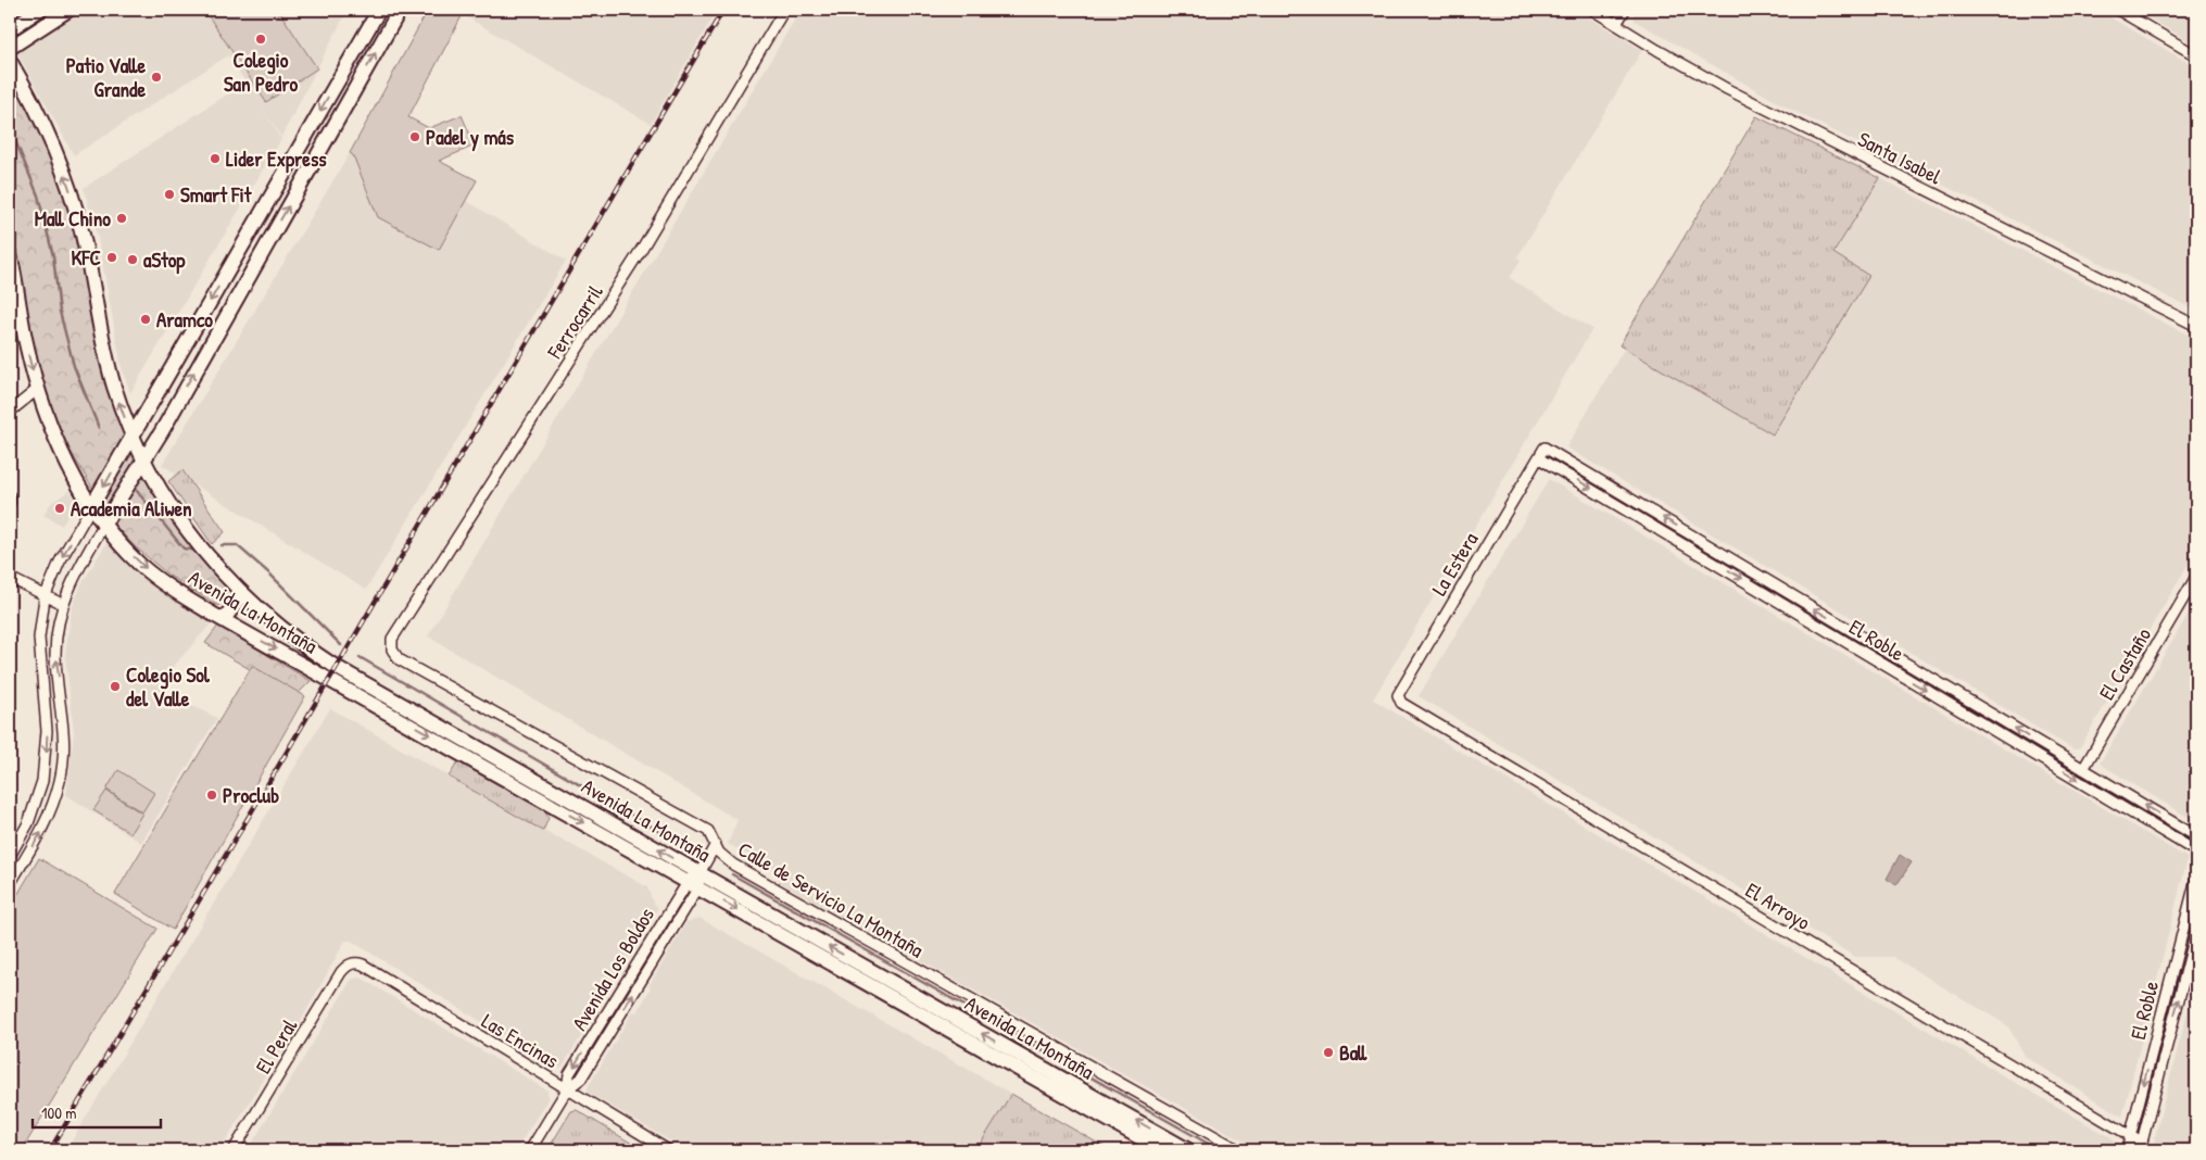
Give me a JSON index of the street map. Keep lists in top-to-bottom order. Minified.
{"streets":{"main road":["Avenida La Montaña"],"street":["Santa Isabel","Ferrocarril","La Estera","El Roble","El Castaño","Calle de Servicio La Montaña","El Arroyo","Avenida Los Boldos","Las Encinas","El Peral"]},"crossings":[["Ferrocarril","Calle de Servicio La Montaña"],["La Estera","El Roble"],["La Estera","El Arroyo"],["Avenida La Montaña","Avenida Los Boldos"],["El Roble","El Castaño"],["El Roble","El Arroyo"],["Calle de Servicio La Montaña","Avenida Los Boldos"],["Avenida Los Boldos","Las Encinas"],["Las Encinas","El Peral"]],"places":["Colegio San Pedro","Patio Valle Grande","Padel y más","Lider Express","Smart Fit","Mall Chino","KFC","aStop","Aramco","Academia Aliwen","Colegio Sol del Valle","Proclub","Ball"],"scale_bar":"100 m"}
